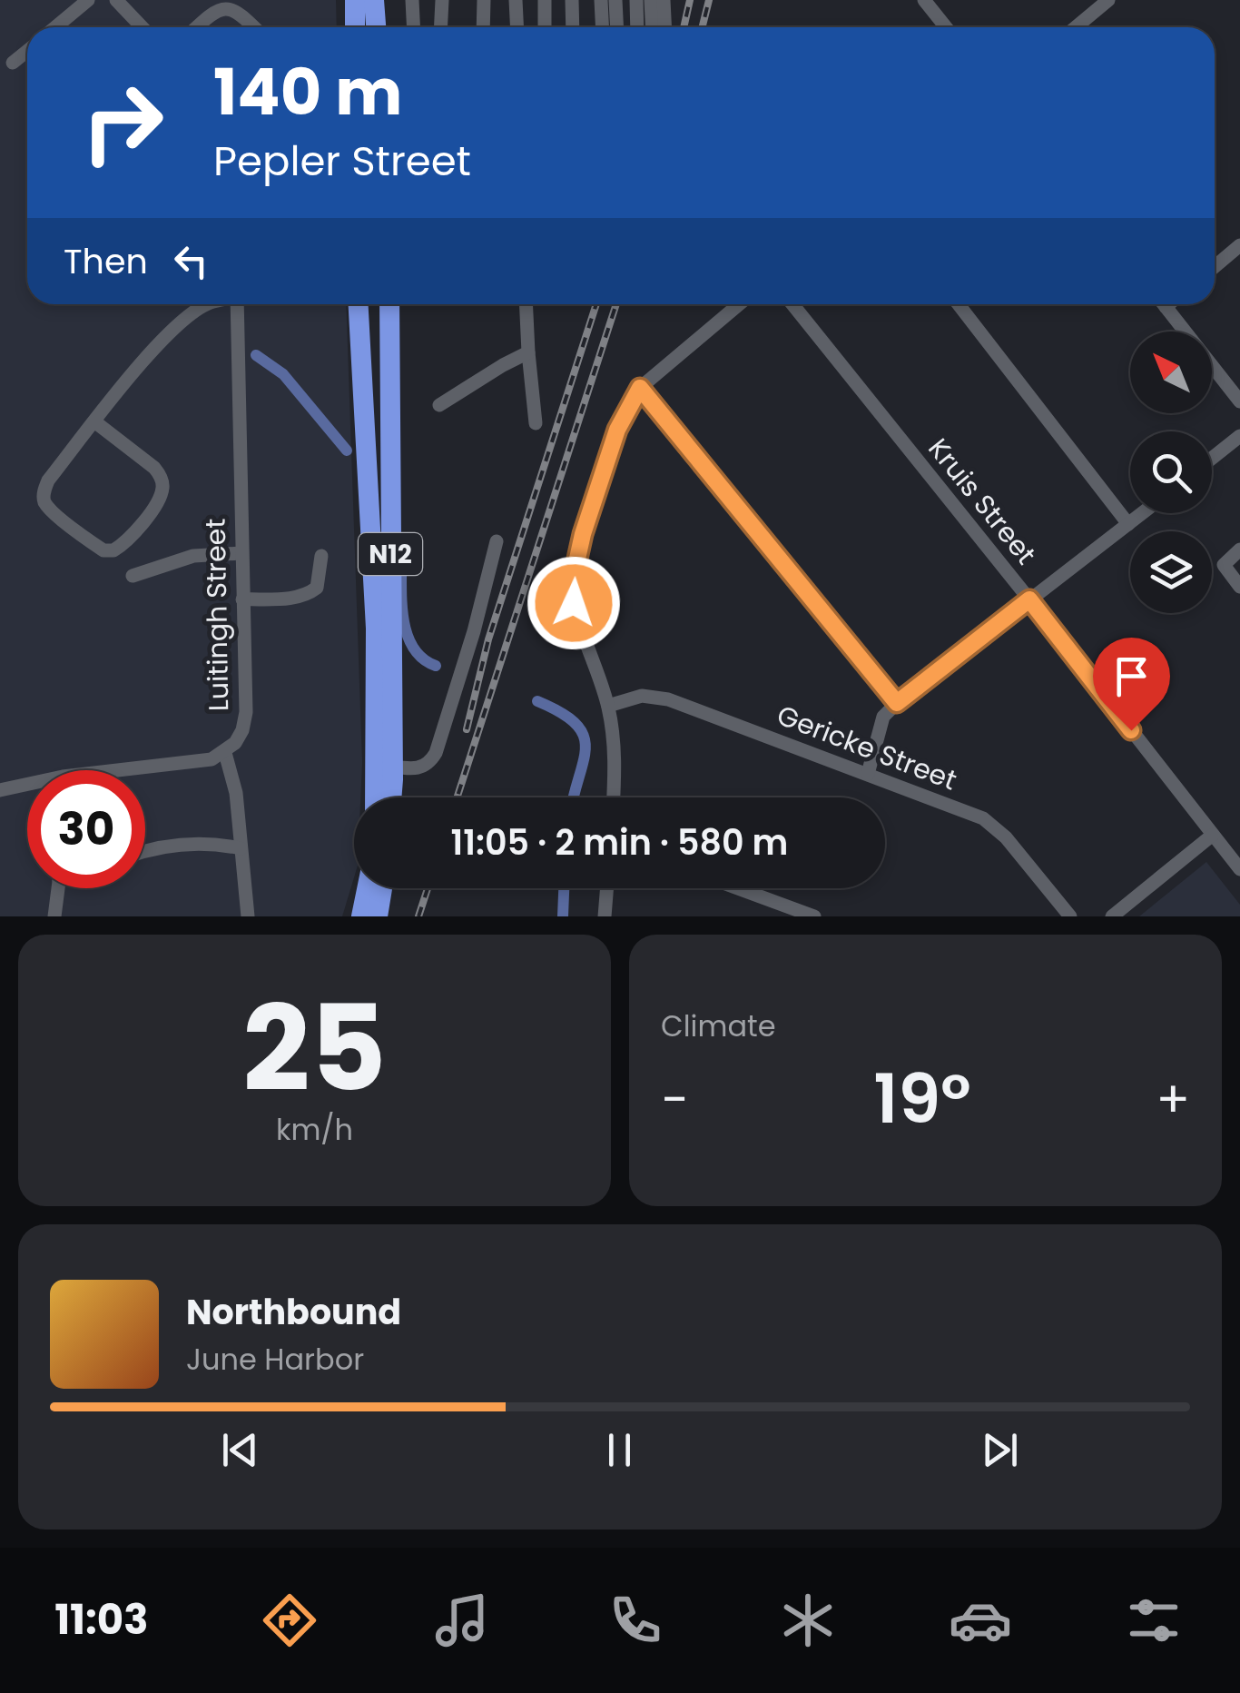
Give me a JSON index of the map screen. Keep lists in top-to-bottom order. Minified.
{"streets":{"highway":["N12"],"street":["Kruis Street","Luitingh Street","Gericke Street"]},"north":"top left","page":{"turn":["140 m","Pepler Street"],"then":"Then","limit":"30","trip":"11:05 · 2 min · 580 m","tile":[["25","km/h"],"Climate"],"heat":["−","19°","+"],"song":["Northbound","June Harbor"],"tabs":"11:03"}}
